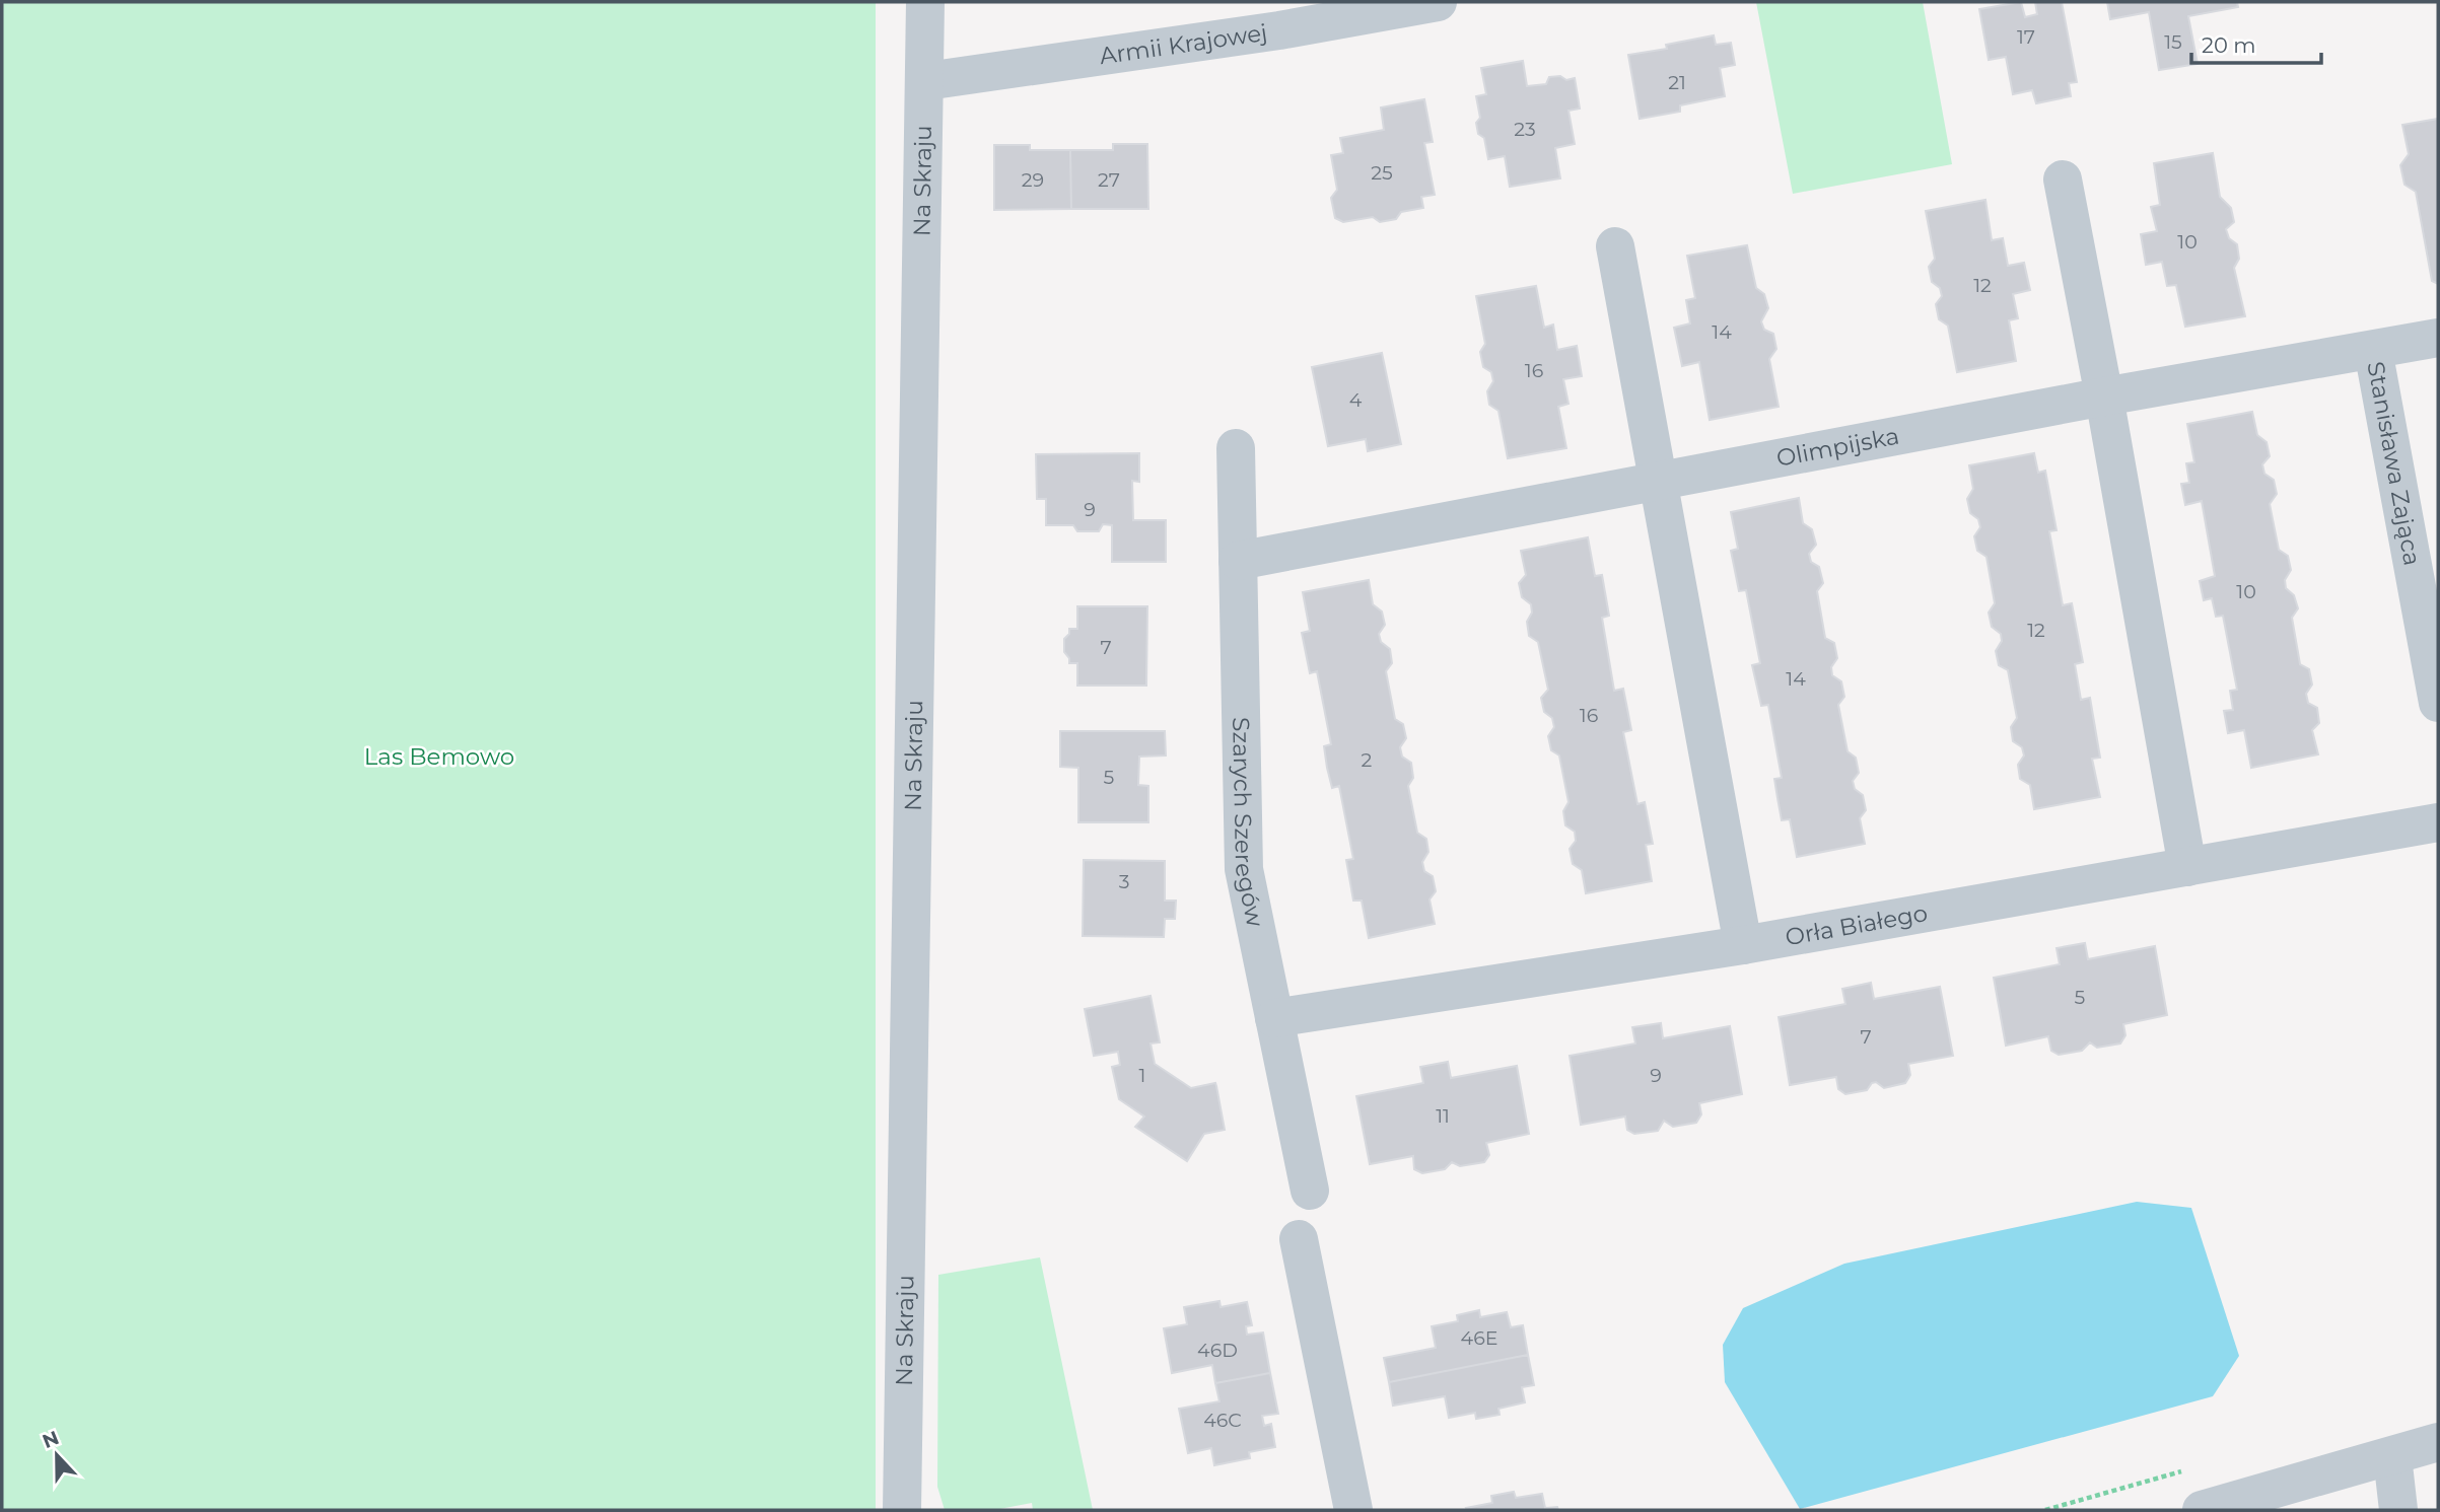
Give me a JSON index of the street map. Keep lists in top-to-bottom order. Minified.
{"streets":{"street":["Armii Krajowej","Na Skraju","Olimpijska","Stanisława Zająca","Szarych Szeregów","Orła Białego"]},"crossings":[["Armii Krajowej","Na Skraju"],["Olimpijska","Stanisława Zająca"],["Olimpijska","Szarych Szeregów"],["Szarych Szeregów","Orła Białego"]],"parks":["Las Bemowo"],"house_numbers":["17","15","21","23","25","29","27","10","12","14","16","4","9","10","12","7","14","16","2","5","3","5","7","1","9","11","46E","46D","46C"],"scale_bar":"20 m","north":"top"}
